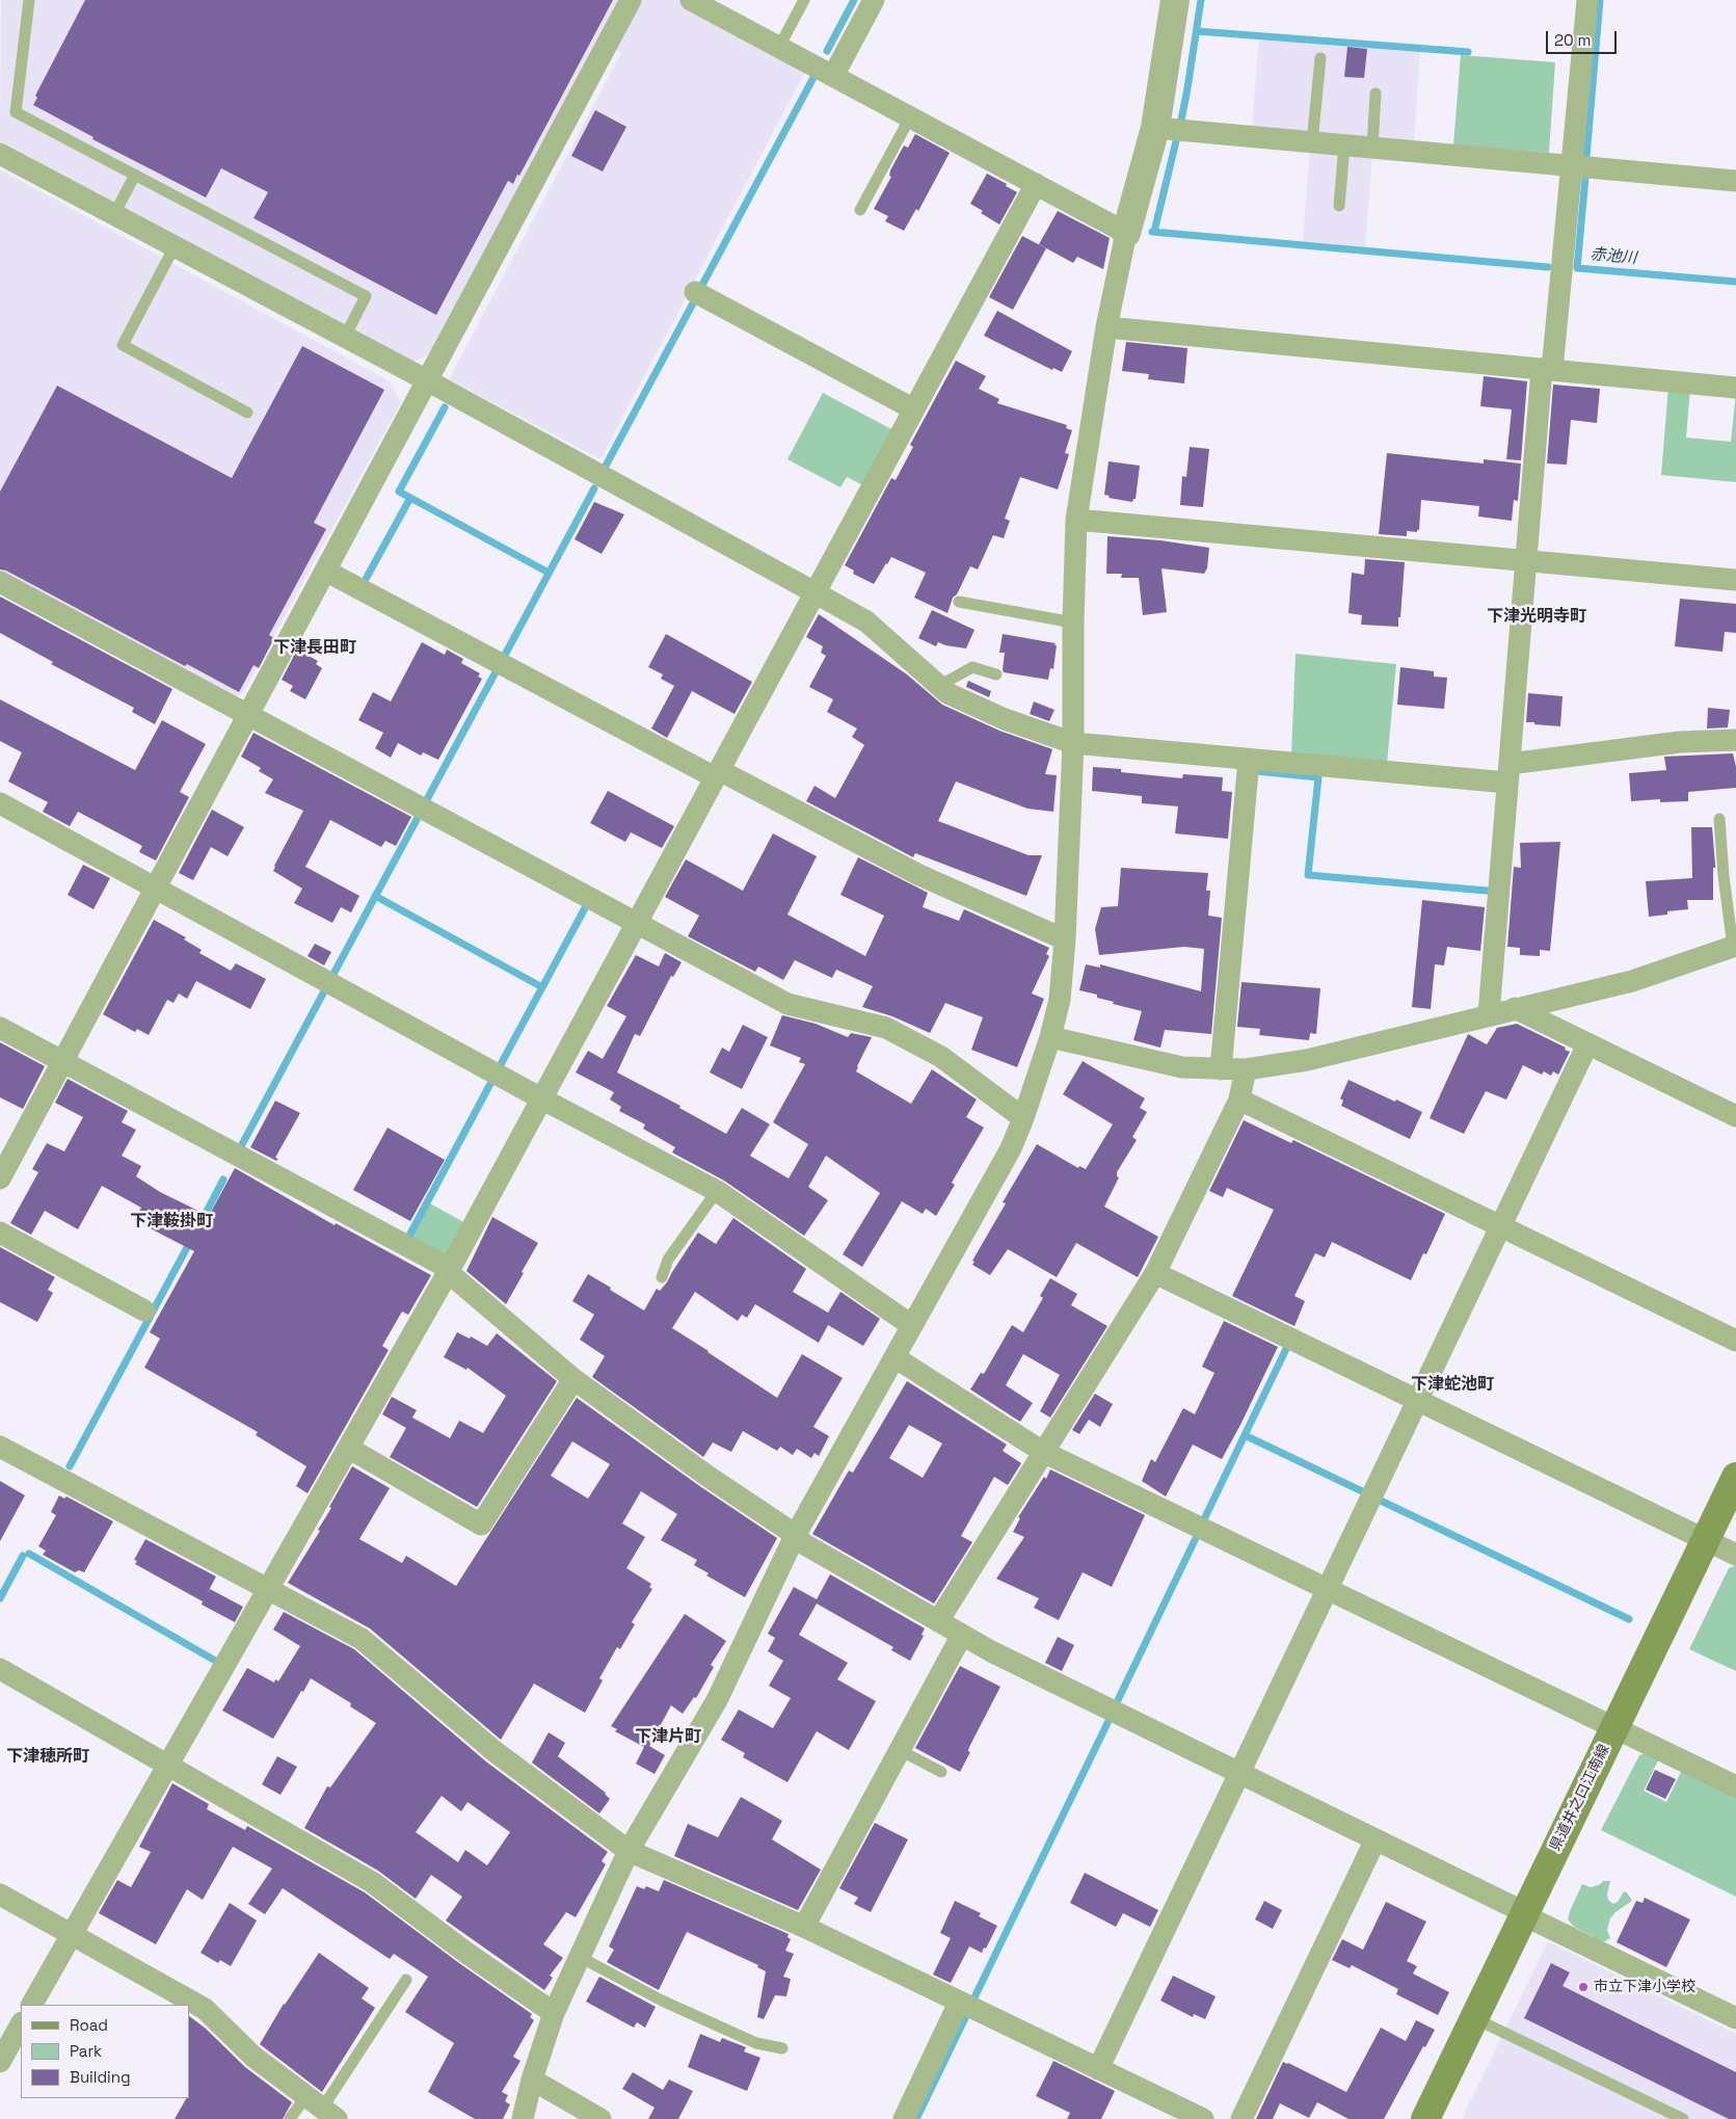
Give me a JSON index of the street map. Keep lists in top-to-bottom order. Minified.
{"streets":{"main road":["県道井之口江南線"]},"districts":["下津光明寺町","下津長田町","下津鞍掛町","下津蛇池町","下津片町","下津穂所町"],"water":["赤池川"],"places":["市立下津小学校"],"legend":["Road","Park","Building"],"scale_bar":"20 m"}
